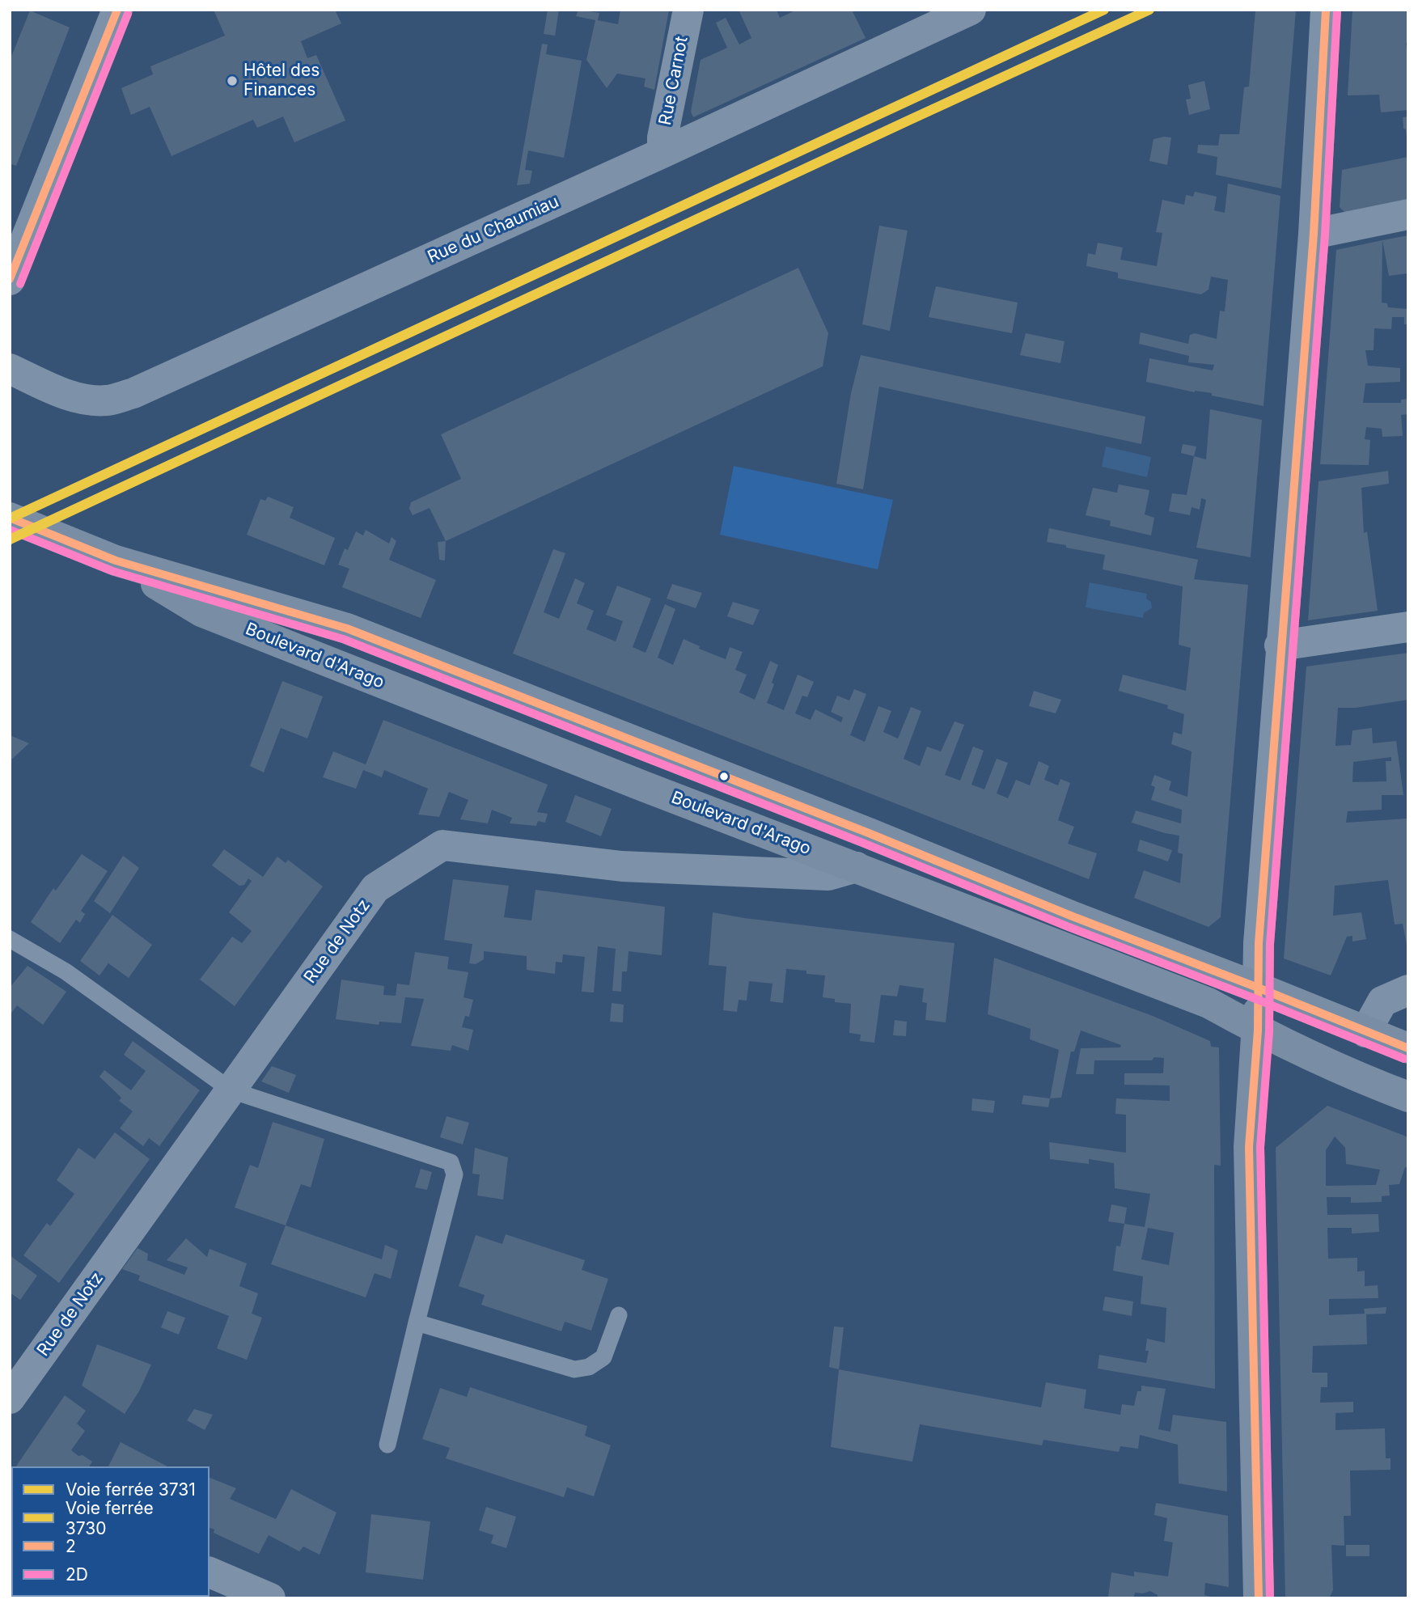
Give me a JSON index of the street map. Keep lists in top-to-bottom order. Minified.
{"streets":{"main road":["Boulevard d'Arago"],"street":["Rue Carnot","Rue du Chaumiau","Rue de Notz"]},"crossings":[["Rue Carnot","Rue du Chaumiau"],["Boulevard d'Arago","Rue de Notz"]],"places":["Hôtel des Finances"],"lines":["rail line 3731","rail line 3730","transit line 2","transit line 2D"],"legend":["Voie ferrée 3731","Voie ferrée 3730","2","2D"]}
